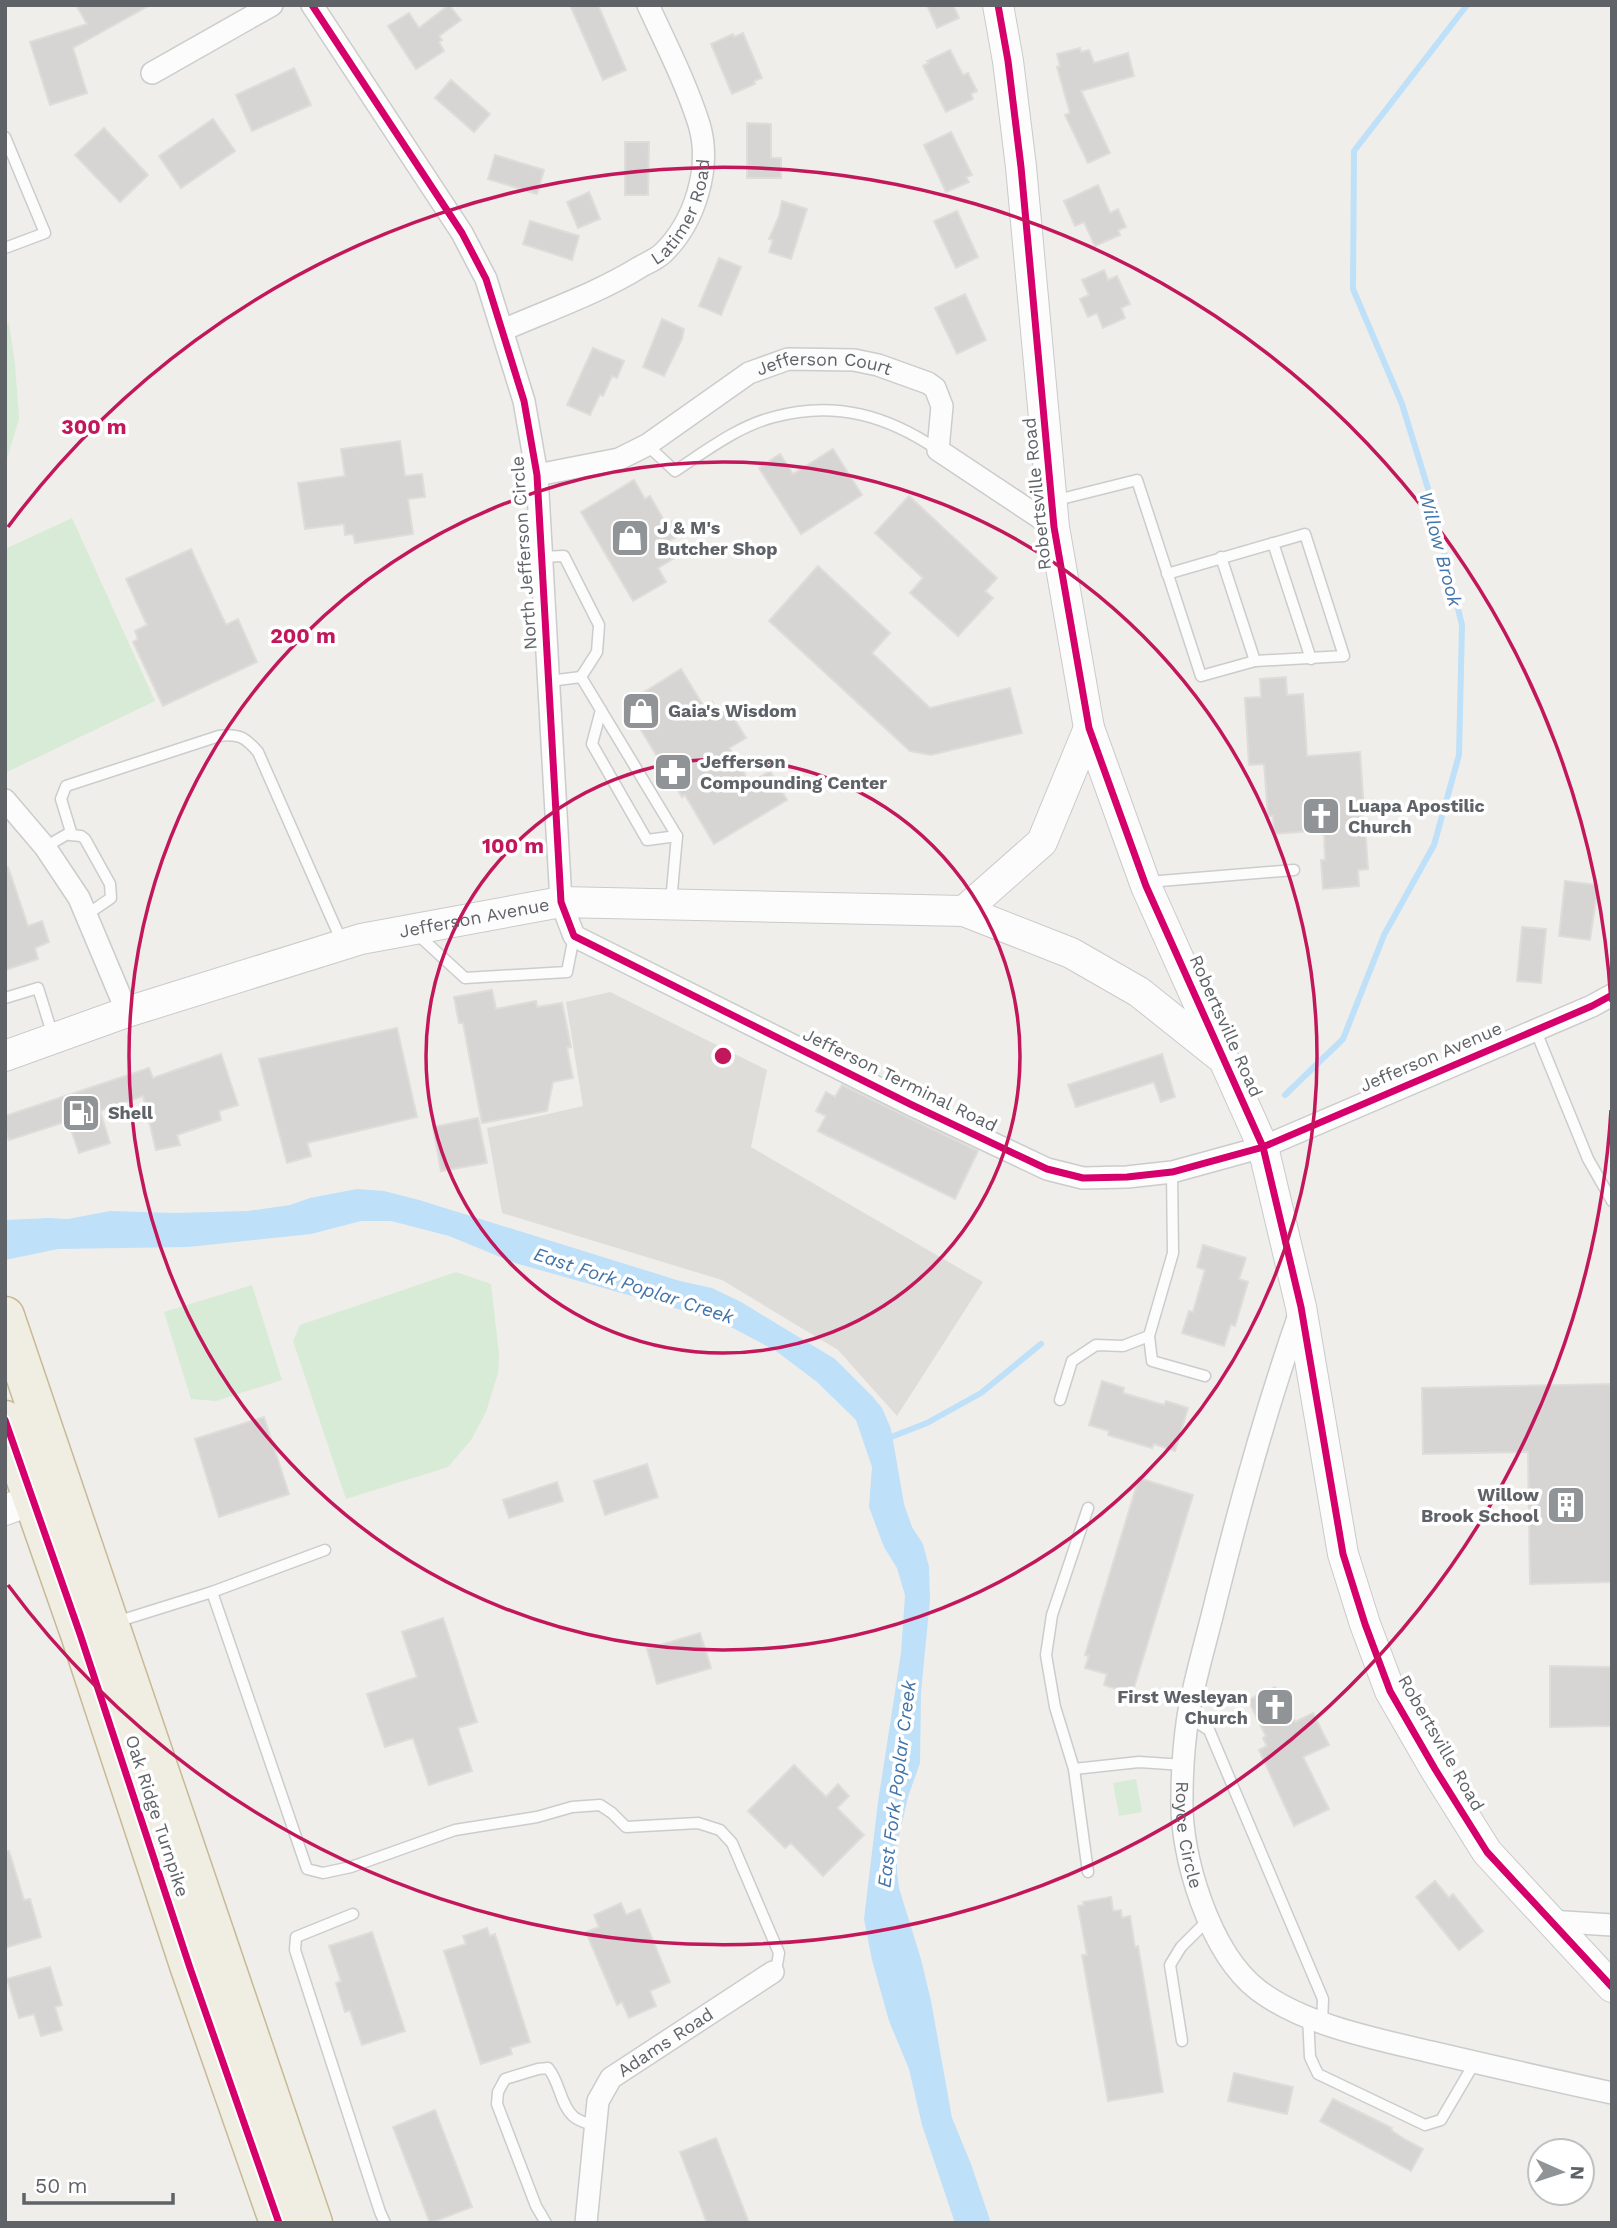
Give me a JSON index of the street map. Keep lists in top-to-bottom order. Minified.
{"streets":{"highway":["Oak Ridge Turnpike"],"street":["Latimer Road","Jefferson Court","Robertsville Road","North Jefferson Circle","Jefferson Avenue","Jefferson Terminal Road","Royce Circle","Adams Road"]},"crossings":[["Latimer Road","North Jefferson Circle"],["Jefferson Court","North Jefferson Circle"],["Robertsville Road","Jefferson Avenue"],["Robertsville Road","Jefferson Terminal Road"],["Robertsville Road","Royce Circle"],["North Jefferson Circle","Jefferson Avenue"],["Jefferson Avenue","Jefferson Terminal Road"]],"water":["Willow Brook","East Fork Poplar Creek"],"places":{"shop":["J & M's Butcher Shop","Gaia's Wisdom"],"pharmacy":["Jefferson Compounding Center"],"church":["Luapa Apostilic Church","First Wesleyan Church"],"fuel station":["Shell"],"building":["Willow Brook School"]},"scale_bar":"50 m","north":"right","rings":["300 m","200 m","100 m"]}
